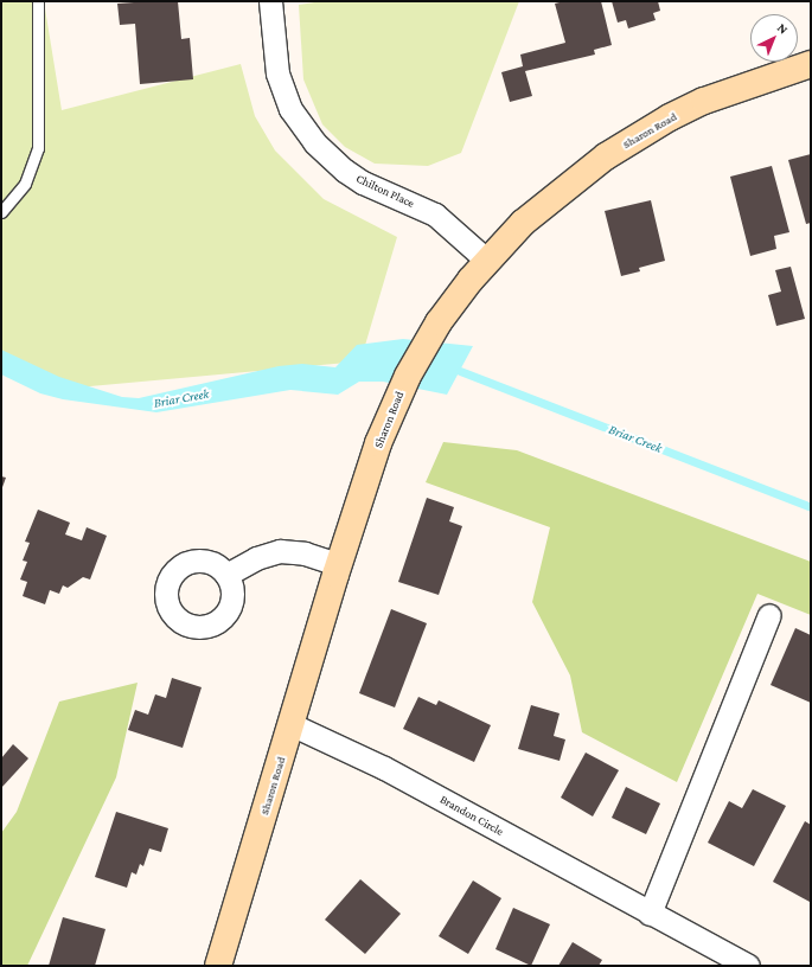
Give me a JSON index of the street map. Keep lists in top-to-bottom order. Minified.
{"streets":{"street":["Sharon Road","Chilton Place","Brandon Circle"]},"crossings":[["Sharon Road","Chilton Place"],["Sharon Road","Brandon Circle"]],"water":["Briar Creek"],"north":"top right"}
